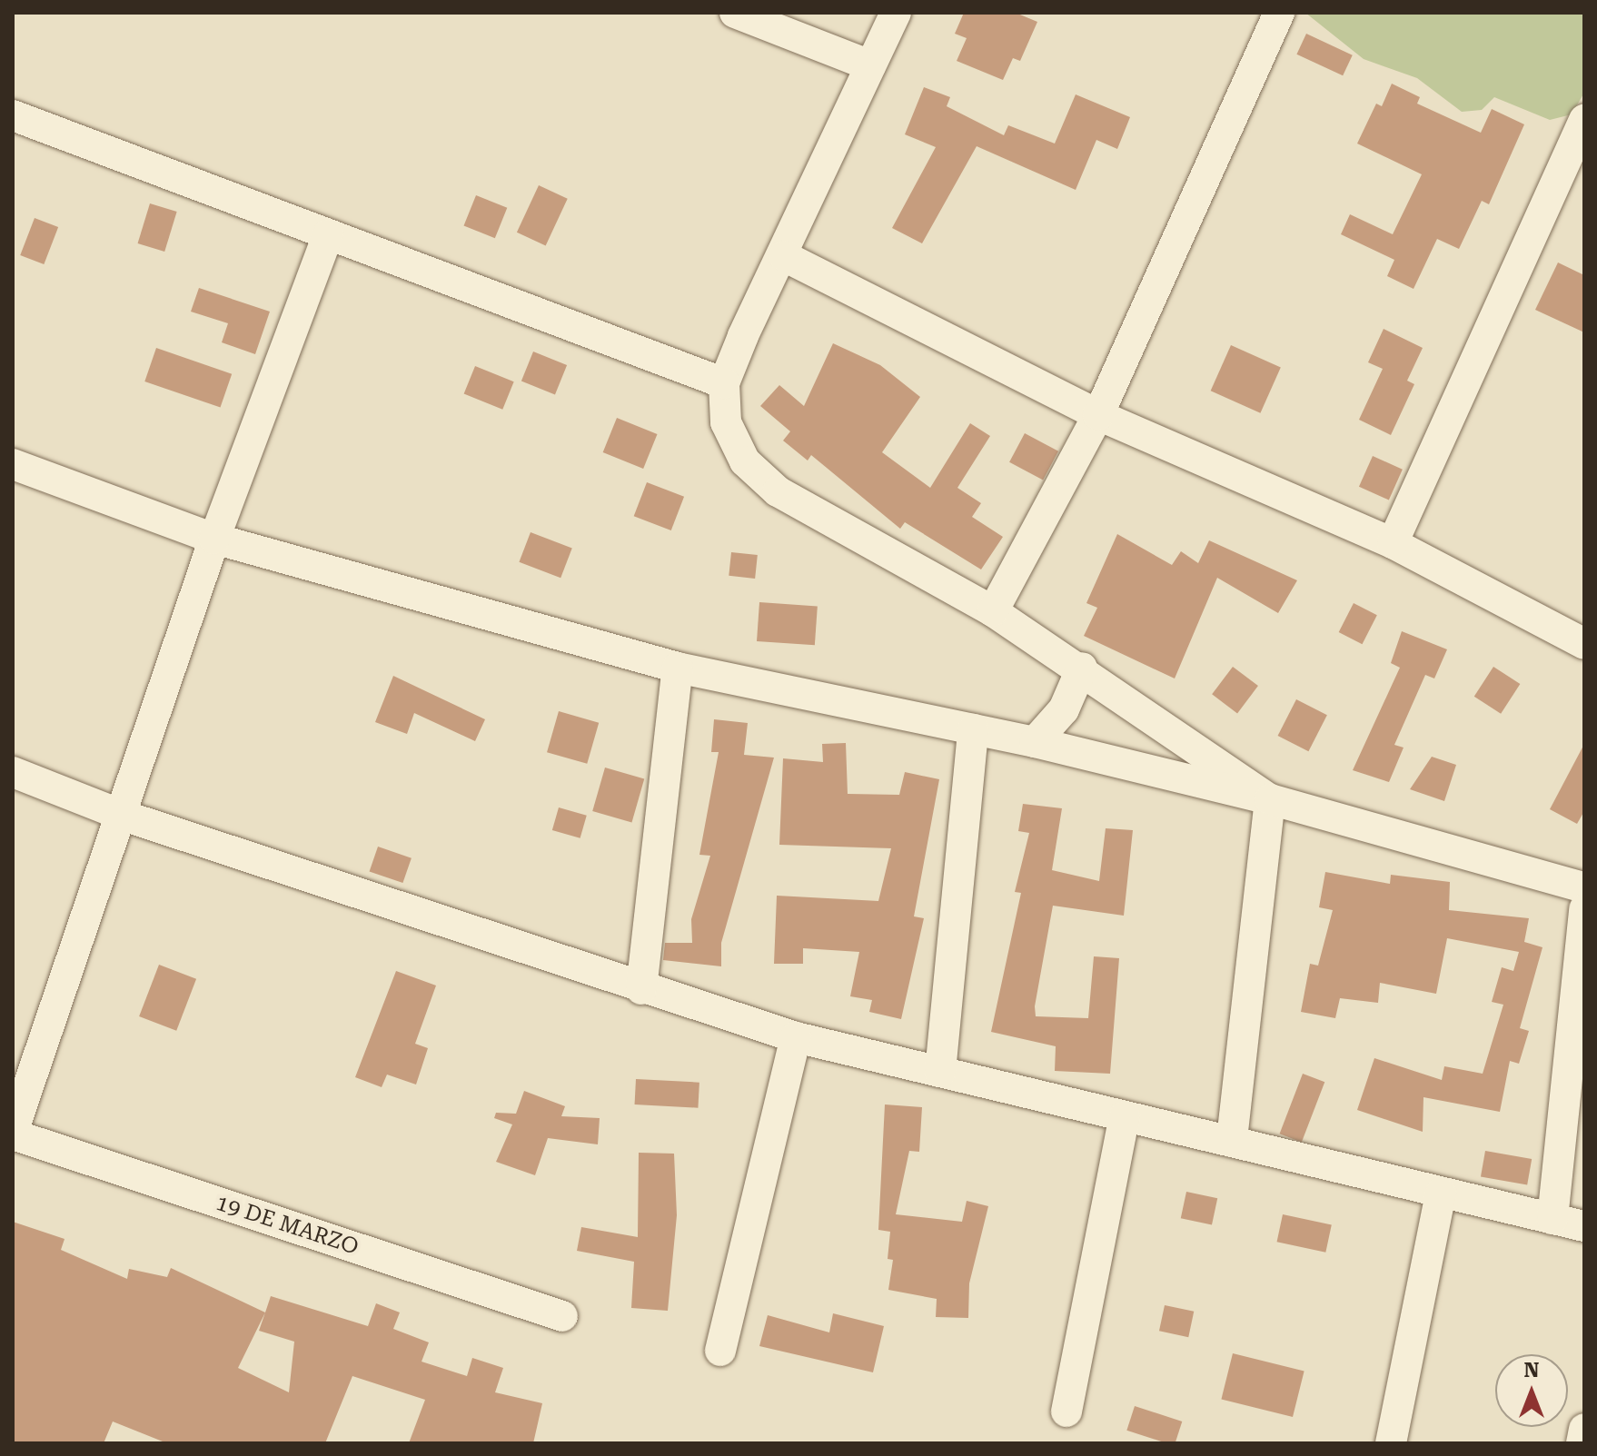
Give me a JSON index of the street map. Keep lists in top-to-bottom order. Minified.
{"streets":{"street":["19 DE MARZO"]},"north":"top"}
